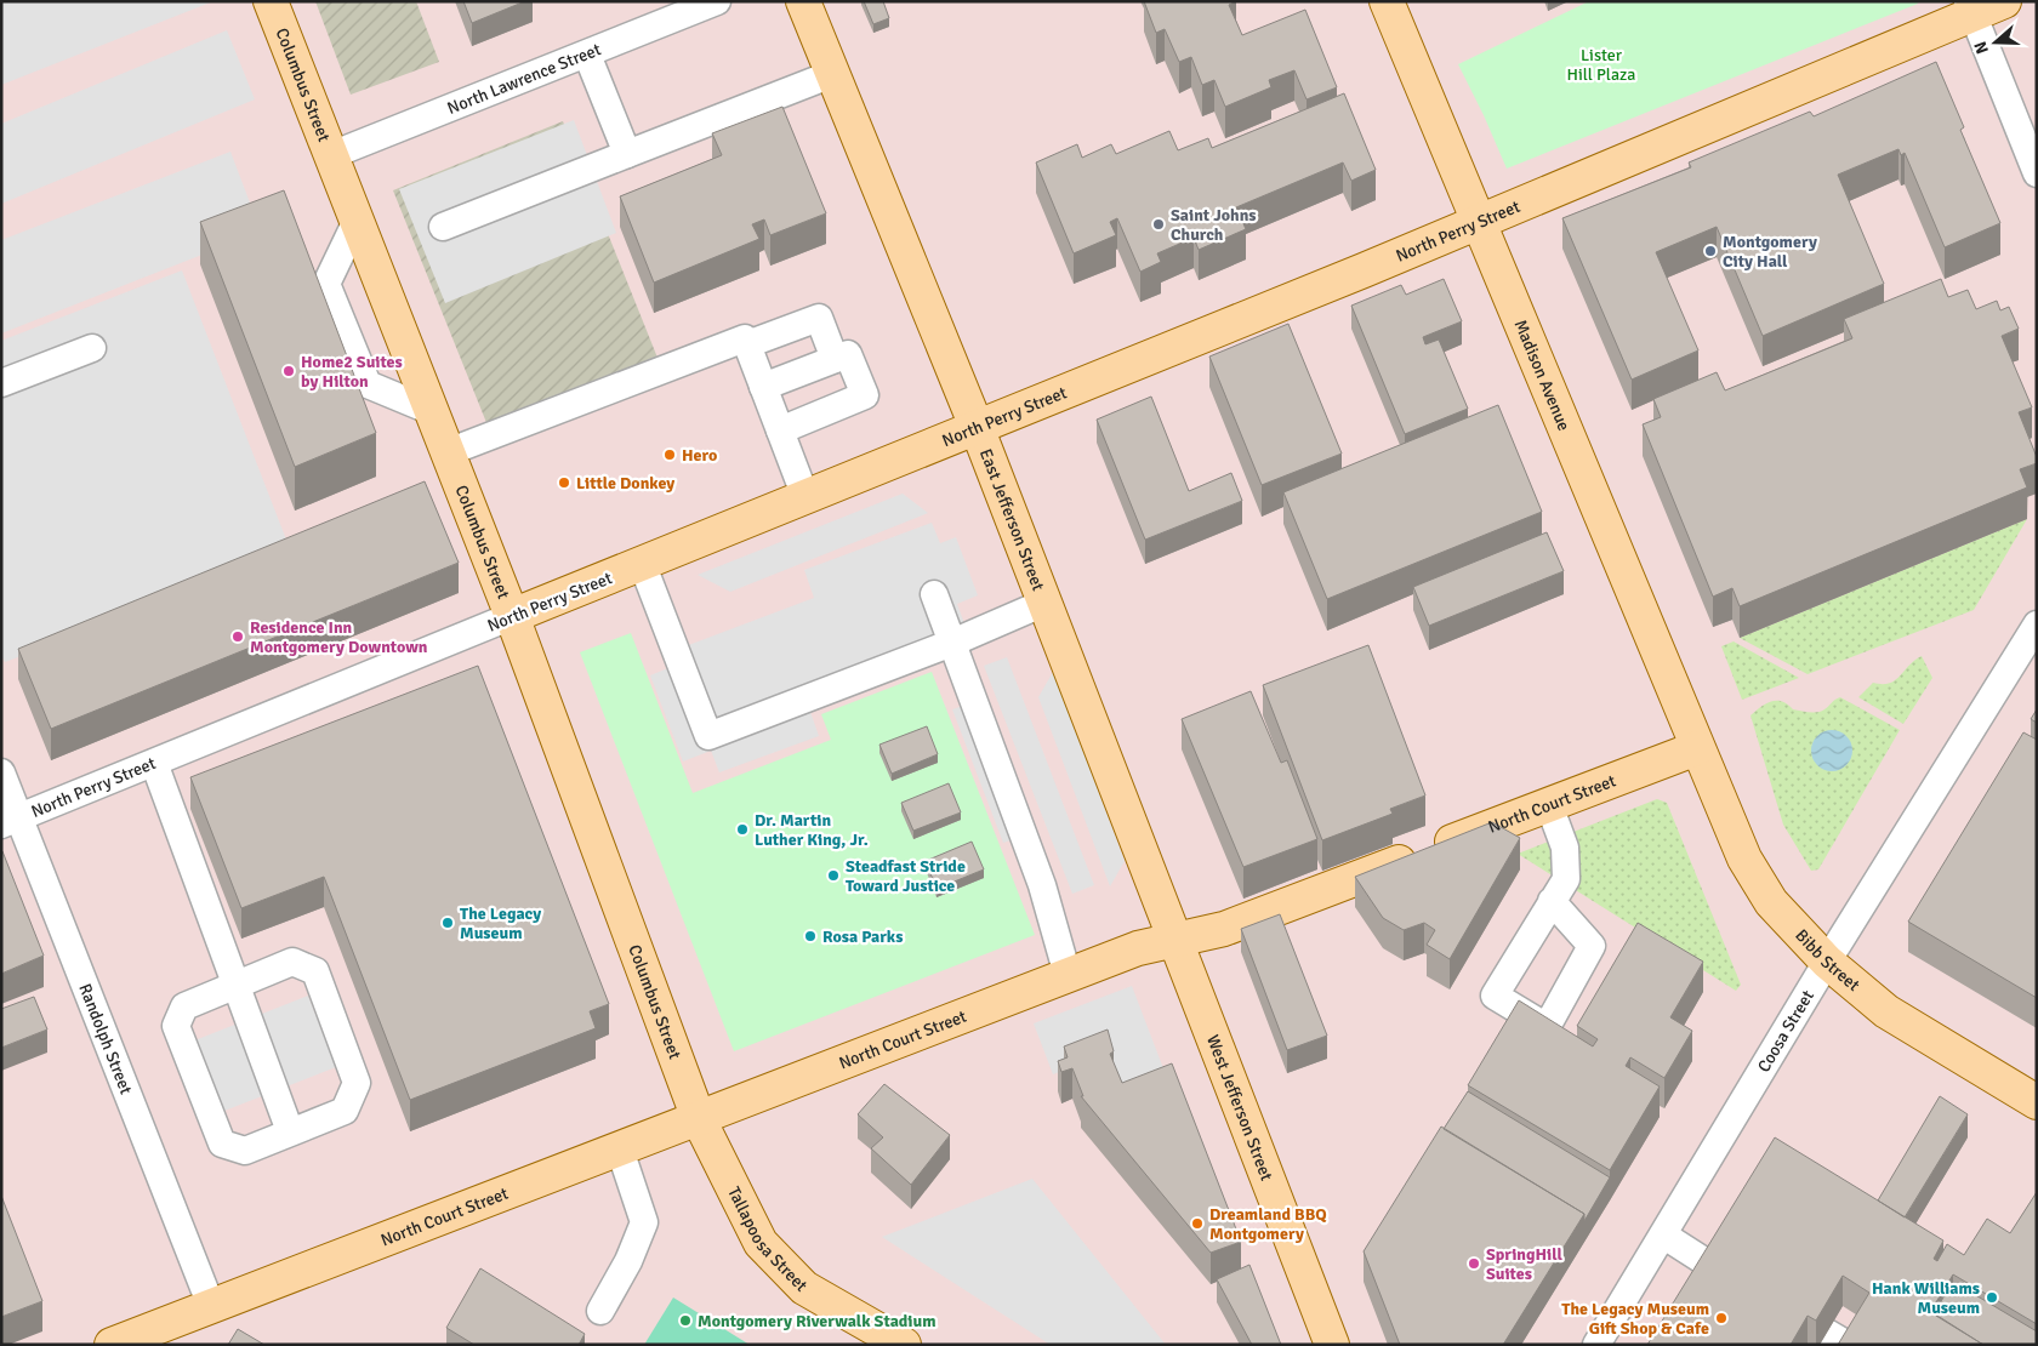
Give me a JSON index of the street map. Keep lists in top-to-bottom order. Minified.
{"streets":{"main road":["Columbus Street","North Perry Street","Madison Avenue","East Jefferson Street","North Court Street","Bibb Street","West Jefferson Street","Tallapoosa Street"],"street":["North Lawrence Street","Coosa Street","Randolph Street"]},"crossings":[["North Lawrence Street","Columbus Street"],["Columbus Street","North Perry Street"],["Columbus Street","North Court Street"],["Columbus Street","Tallapoosa Street"],["North Perry Street","Madison Avenue"],["North Perry Street","East Jefferson Street"],["North Perry Street","Randolph Street"],["Madison Avenue","North Court Street"],["Madison Avenue","Bibb Street"],["East Jefferson Street","North Court Street"],["East Jefferson Street","West Jefferson Street"],["North Court Street","Bibb Street"],["North Court Street","Randolph Street"],["North Court Street","West Jefferson Street"],["North Court Street","Tallapoosa Street"],["Bibb Street","Coosa Street"]],"parks":["Lister Hill Plaza"],"places":["Saint Johns Church","Montgomery City Hall","Home2 Suites by Hilton","Hero","Little Donkey","Residence Inn Montgomery Downtown","Dr. Martin Luther King, Jr.","Steadfast Stride Toward Justice","The Legacy Museum","Rosa Parks","Dreamland BBQ Montgomery","SpringHill Suites","Hank Williams Museum","The Legacy Museum Gift Shop & Cafe","Montgomery Riverwalk Stadium"],"north":"left"}
